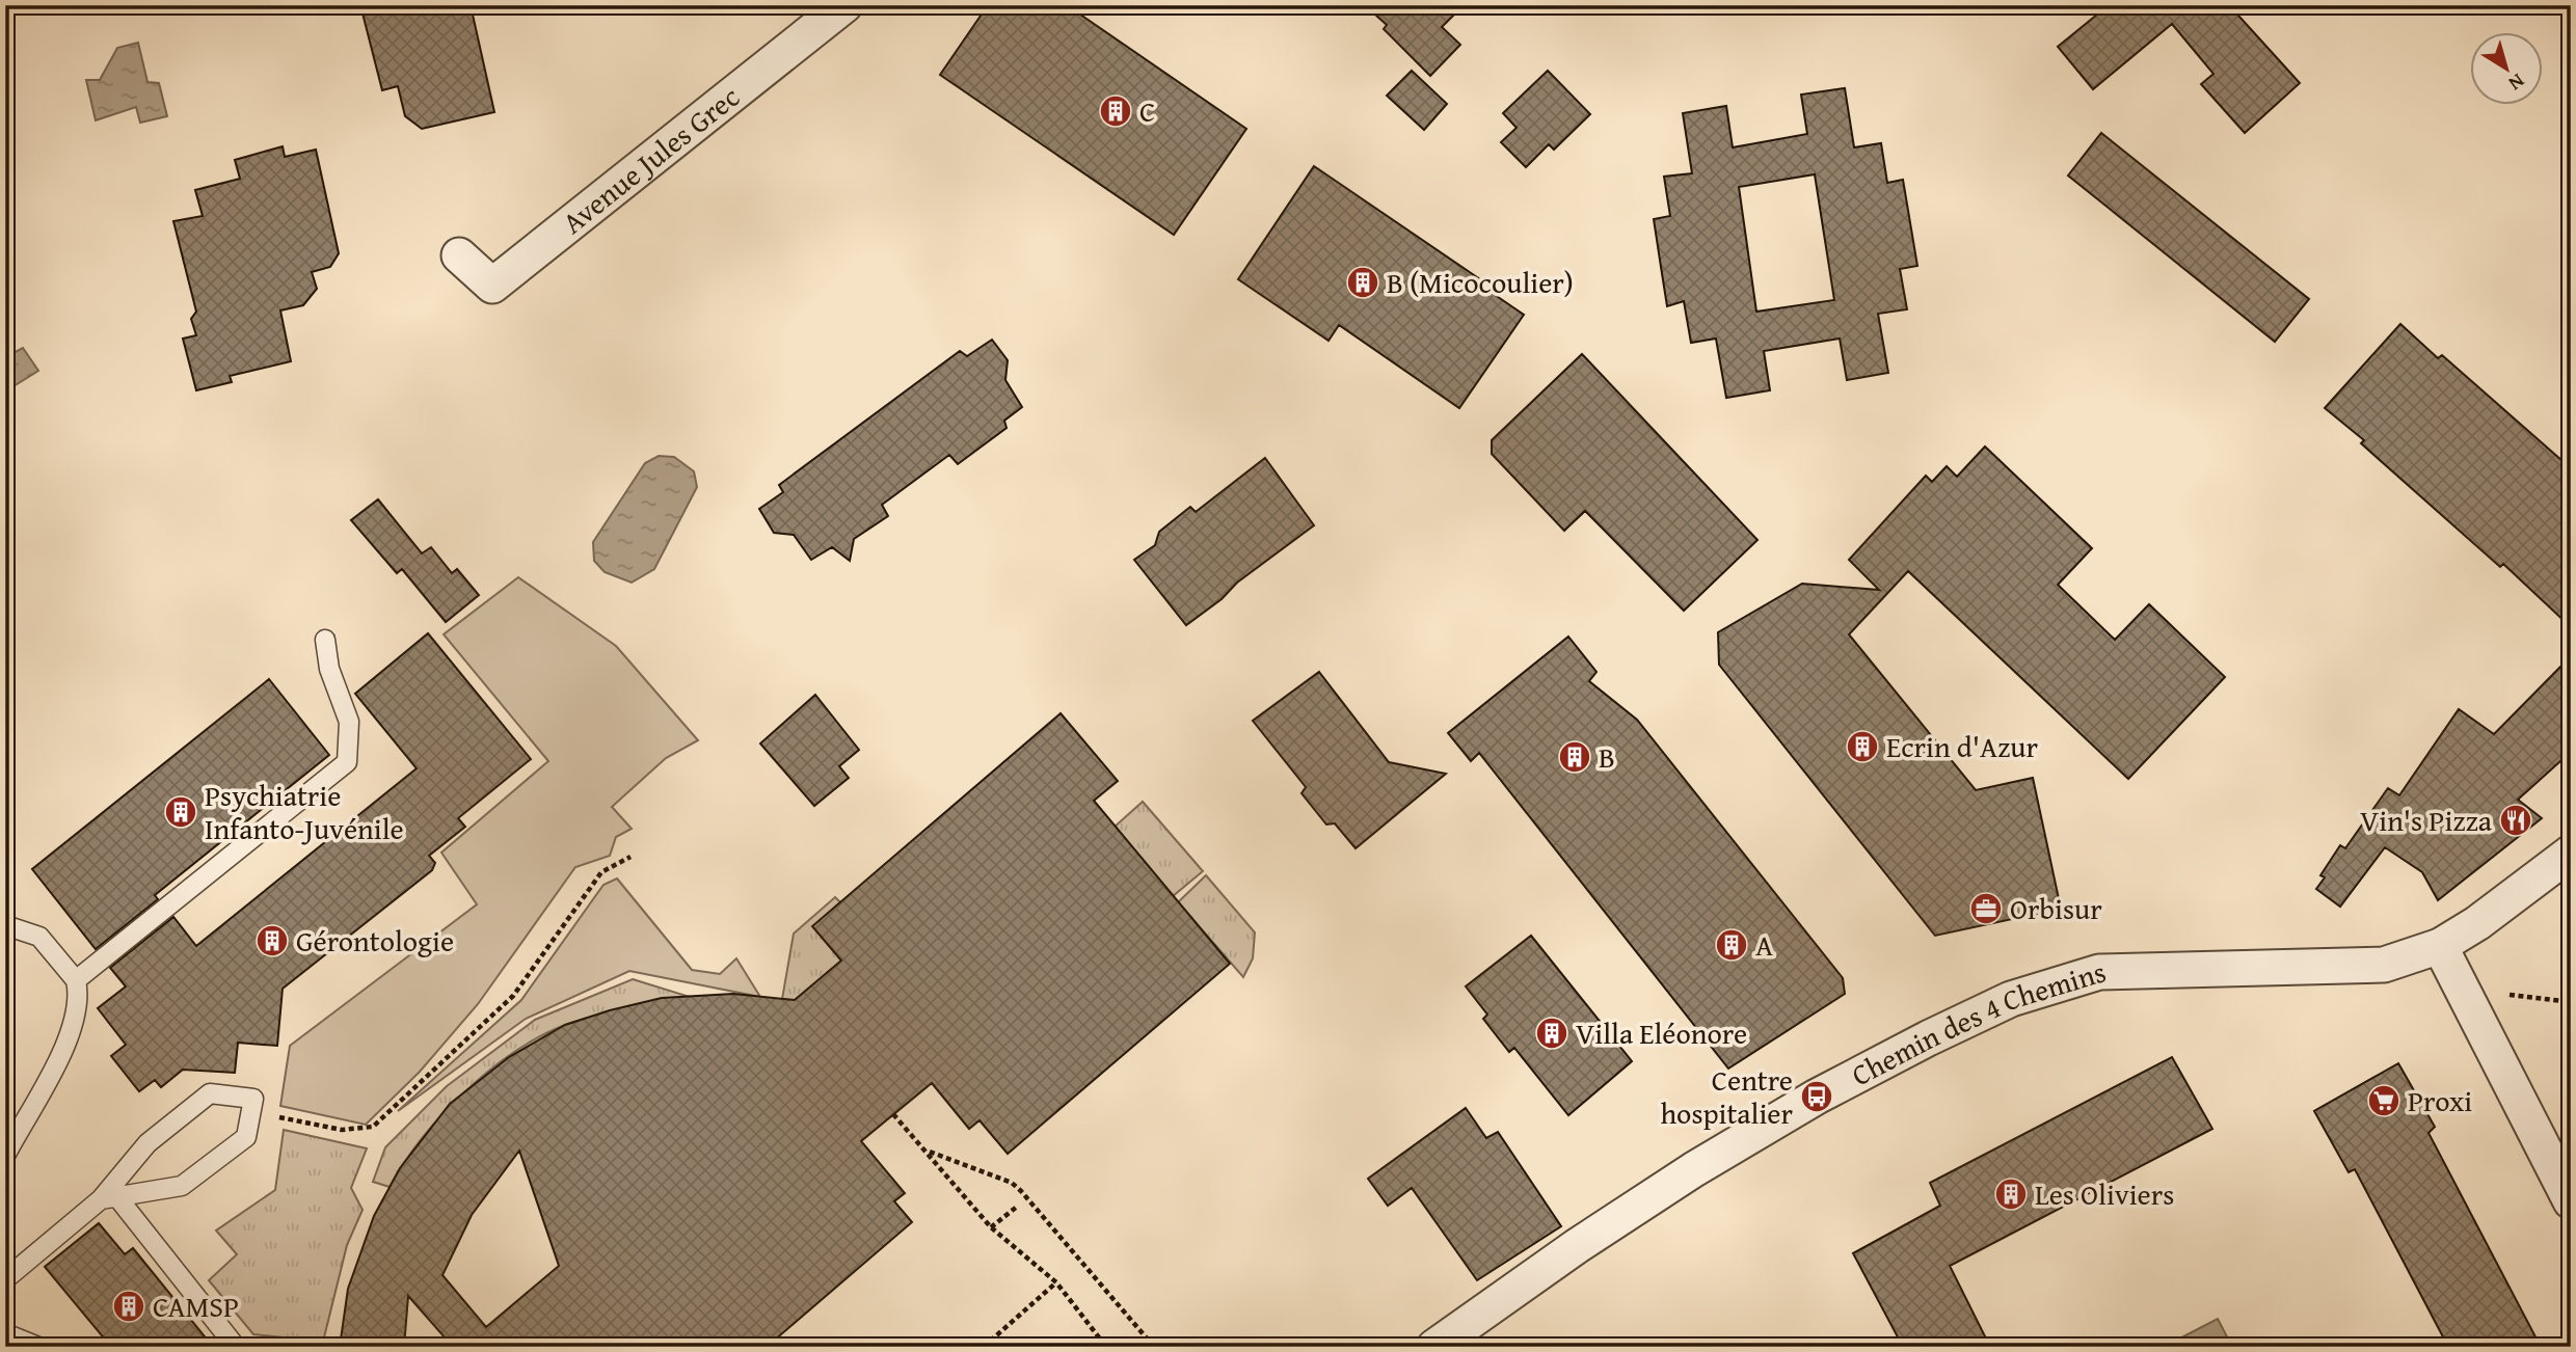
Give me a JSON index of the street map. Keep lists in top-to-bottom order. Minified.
{"streets":{"street":["Avenue Jules Grec","Chemin des 4 Chemins"]},"places":{"building":["C","B (Micocoulier)","Ecrin d'Azur","B","Psychiatrie Infanto-Juvénile","Gérontologie","A","Villa Eléonore","Les Oliviers","CAMSP"],"restaurant":["Vin's Pizza"],"office":["Orbisur"],"bus stop":["Centre hospitalier"],"supermarket":["Proxi"]},"north":"bottom right"}
